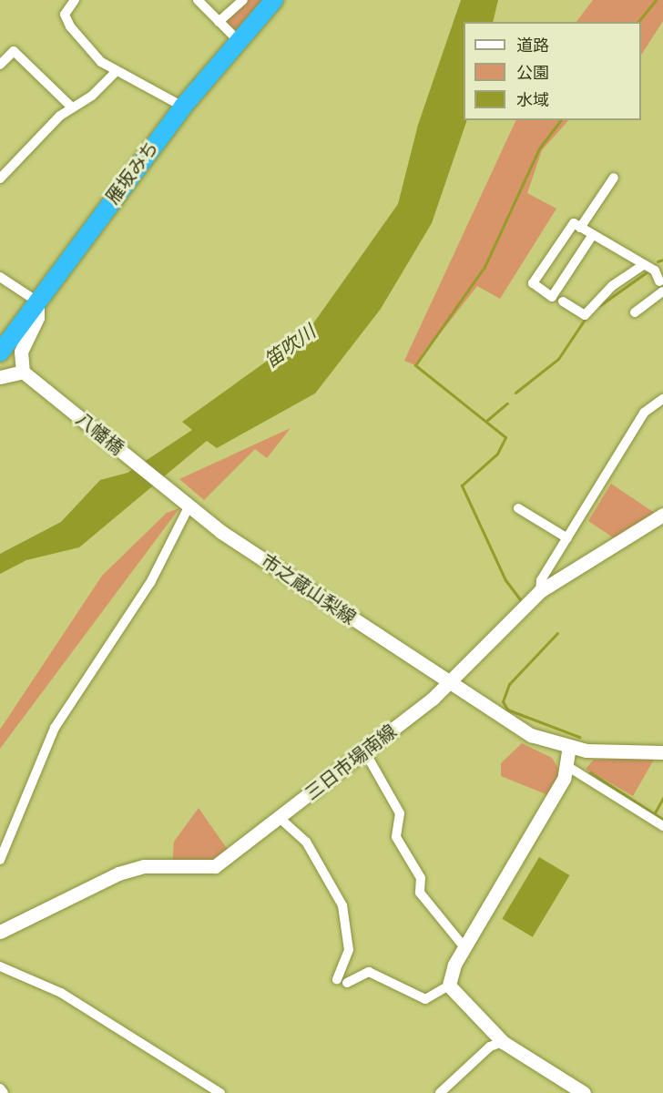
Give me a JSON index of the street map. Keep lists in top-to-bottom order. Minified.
{"streets":{"highway":["雁坂みち"],"main road":["八幡橋","市之蔵山梨線","三日市場南線"]},"crossings":[["八幡橋","市之蔵山梨線"],["市之蔵山梨線","三日市場南線"]],"water":["笛吹川"],"legend":["道路","公園","水域"]}
